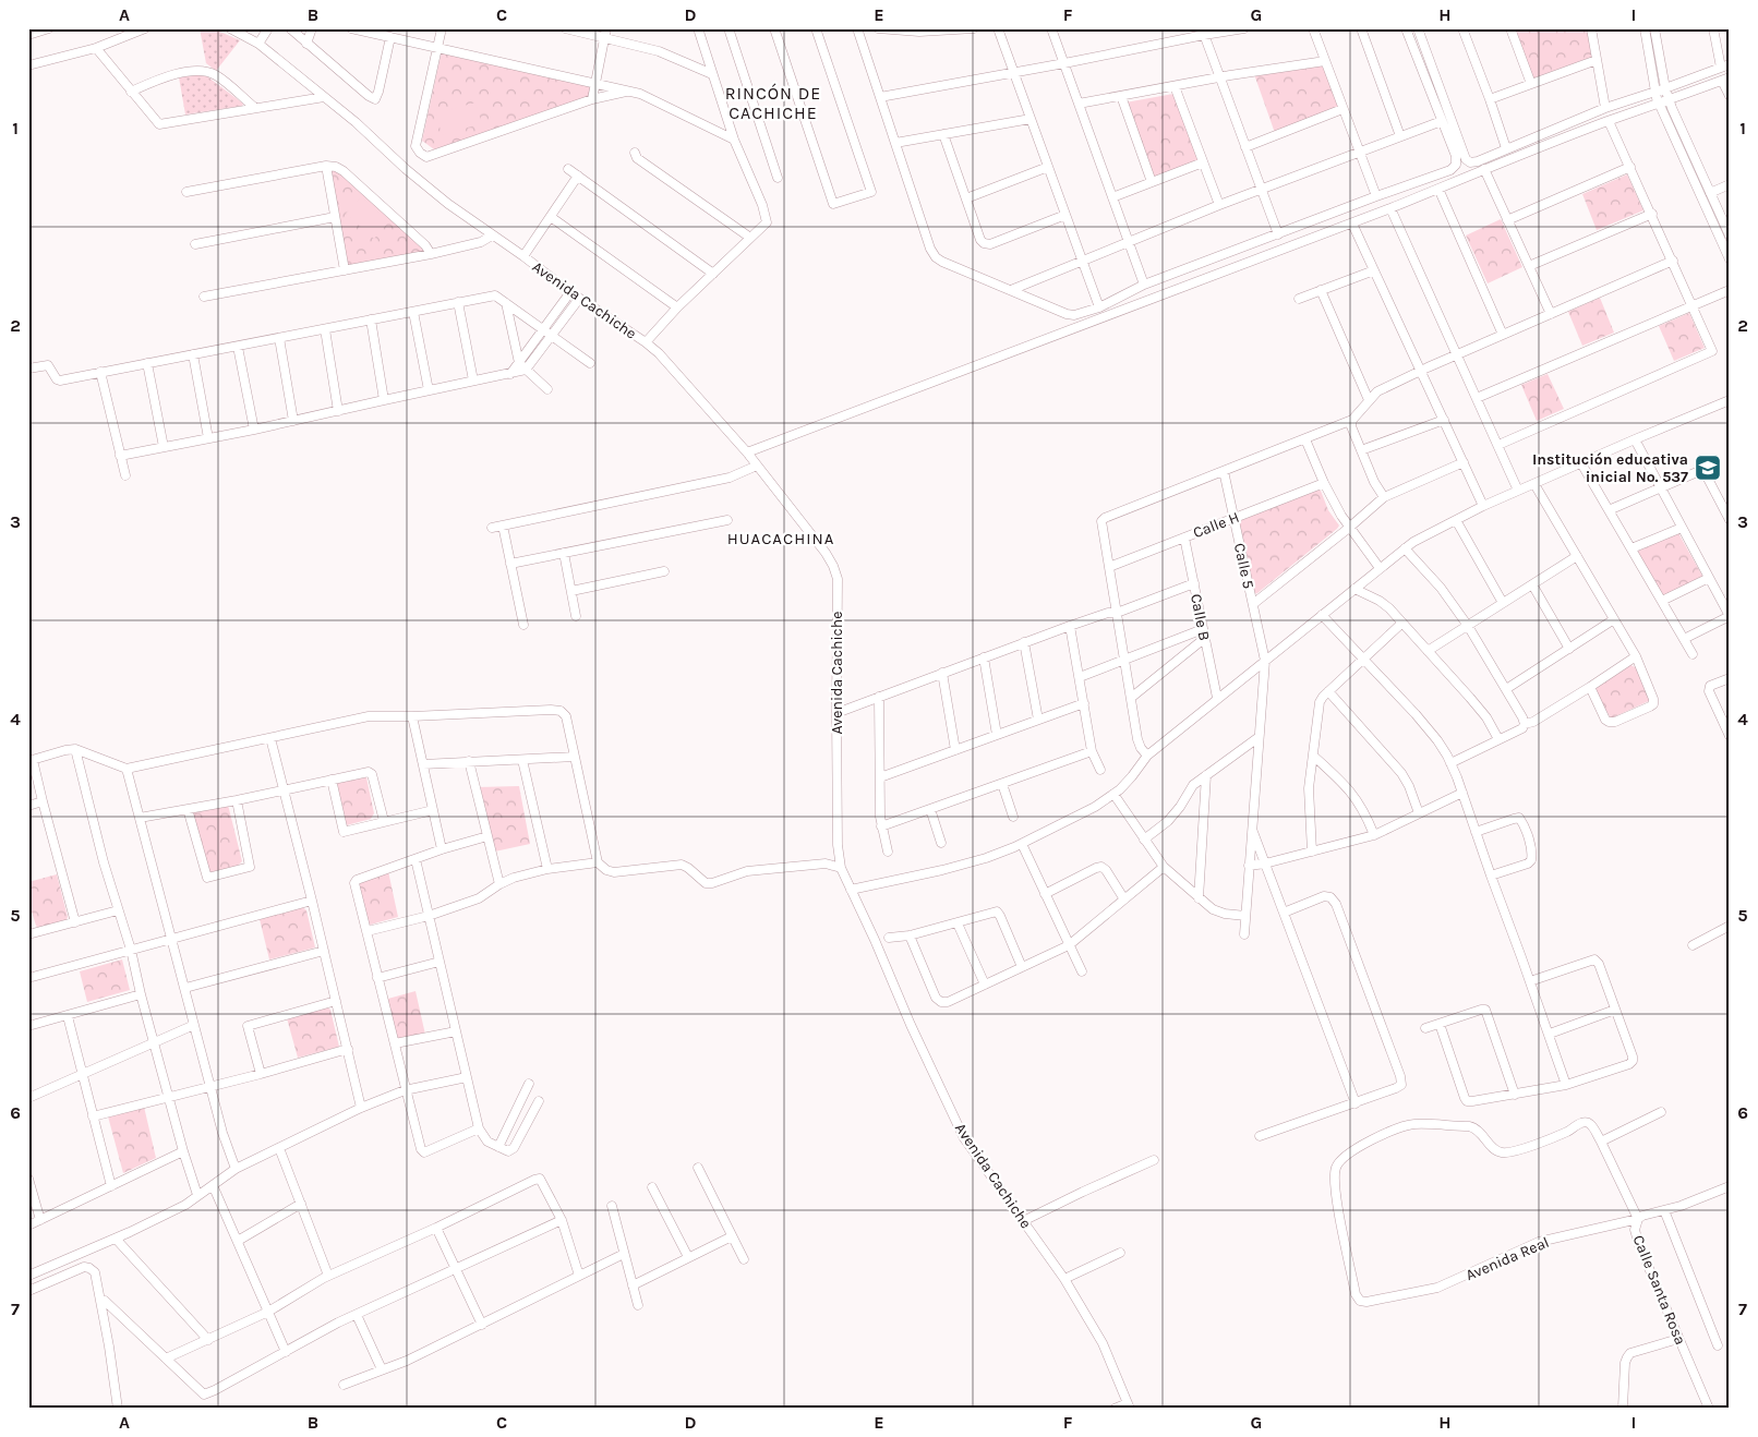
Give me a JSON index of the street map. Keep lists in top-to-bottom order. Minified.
{"streets":{"street":["Avenida Cachiche","Calle H","Calle 5","Calle B","Avenida Real","Calle Santa Rosa"]},"crossings":[["Calle H","Calle 5"],["Calle H","Calle B"],["Avenida Real","Calle Santa Rosa"]],"districts":["RINCÓN DE CACHICHE","HUACACHINA"],"places":{"school or university":["Institución educativa inicial No. 537"]},"grid":{"columns":["A","B","C","D","E","F","G","H","I"],"rows":["1","2","3","4","5","6","7"]}}
